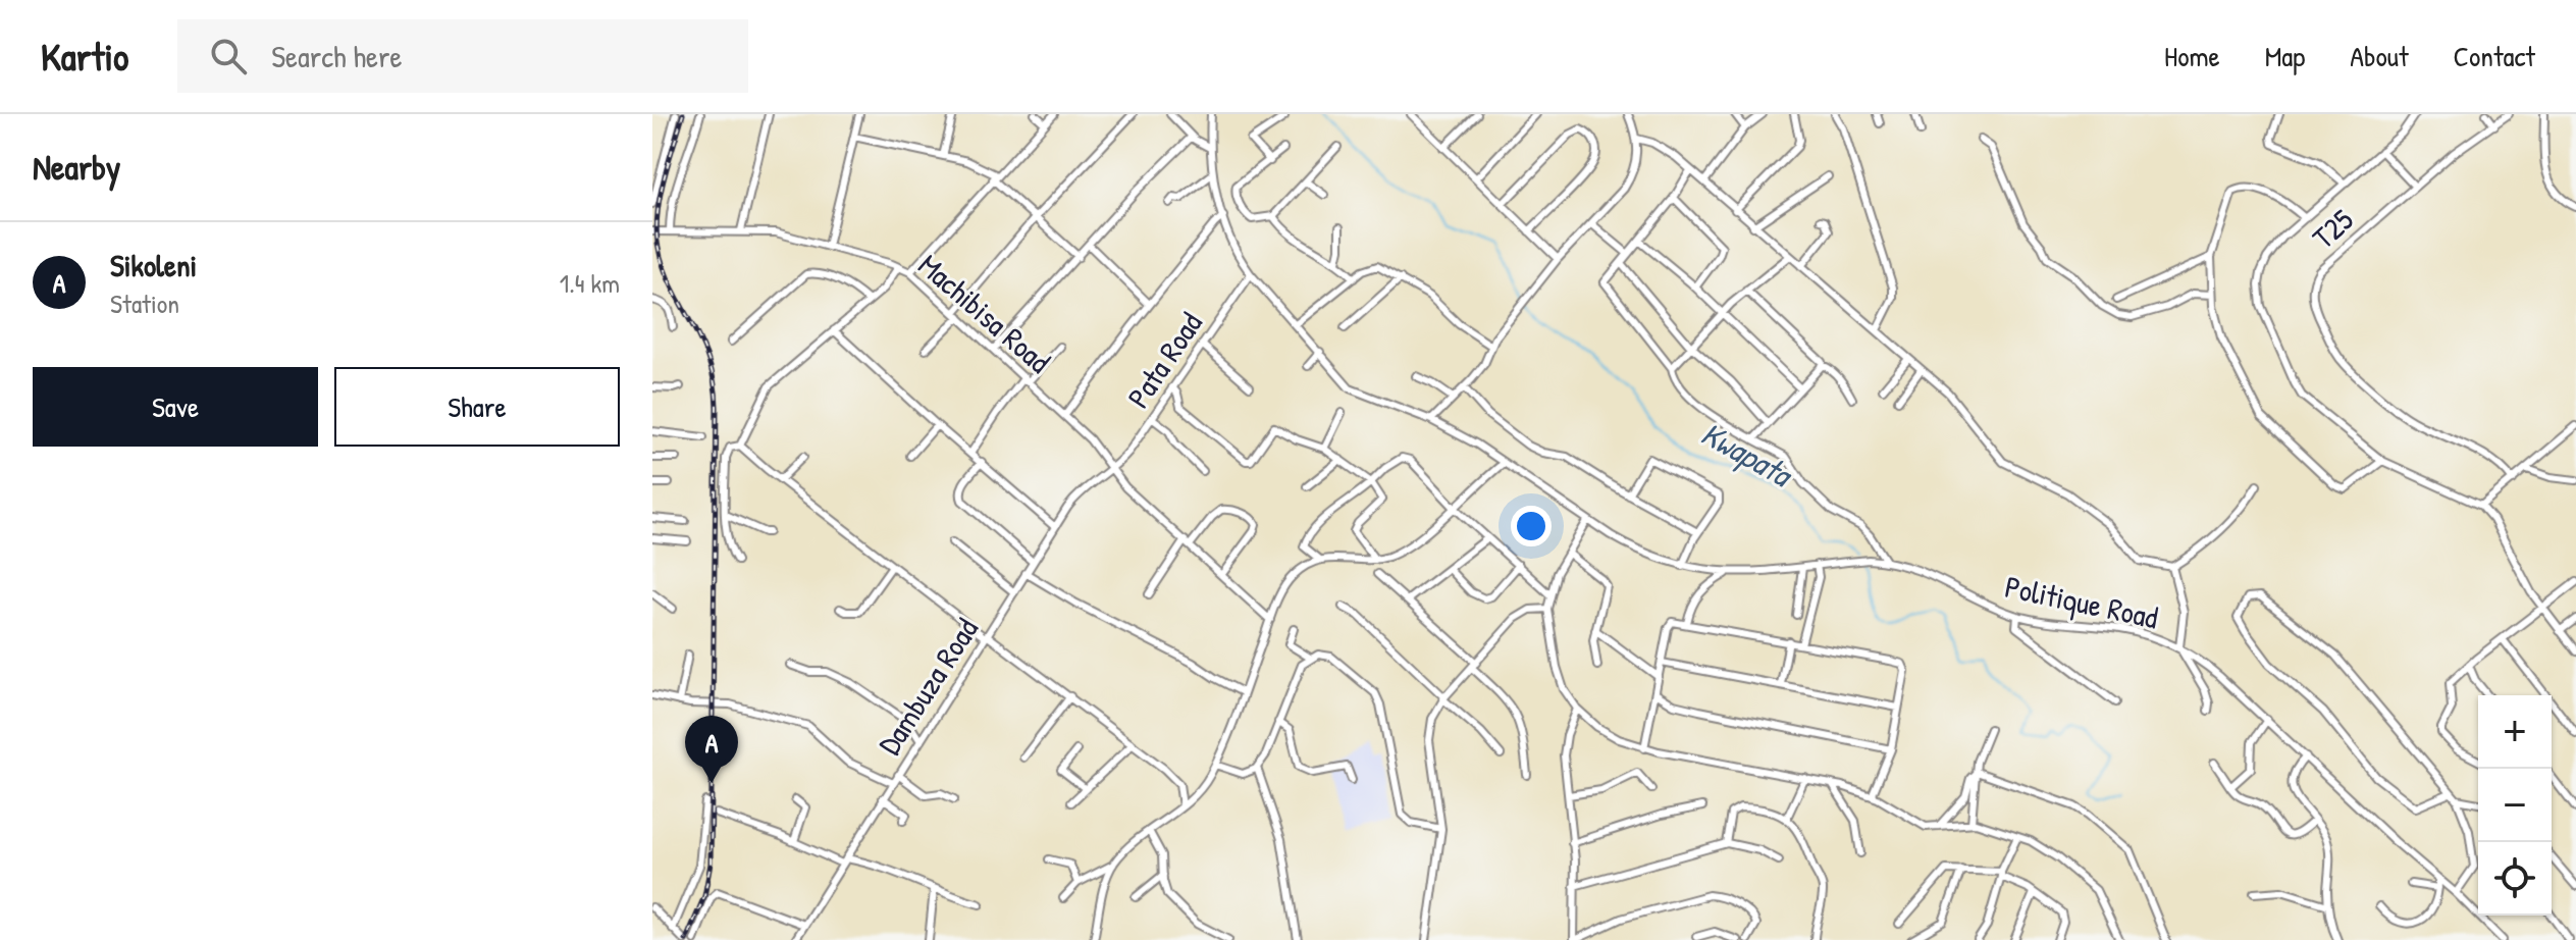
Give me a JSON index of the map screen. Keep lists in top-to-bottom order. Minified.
{"streets":{"street":["T25","Machibisa Road","Pata Road","Politique Road","Dambuza Road"]},"crossings":[["Machibisa Road","Pata Road"],["Machibisa Road","Dambuza Road"],["Pata Road","Dambuza Road"]],"water":["Kwapata"],"page":{"header":"Kartio","search":"Search here","nav":["Home","Map","About","Contact"],"heading":"Nearby","list":[{"mark":"A","name":"Sikoleni","note":"Station","value":"1.4 km"}],"buttons":["Save","Share"],"map_buttons":["+","−"],"pins":"A"}}
